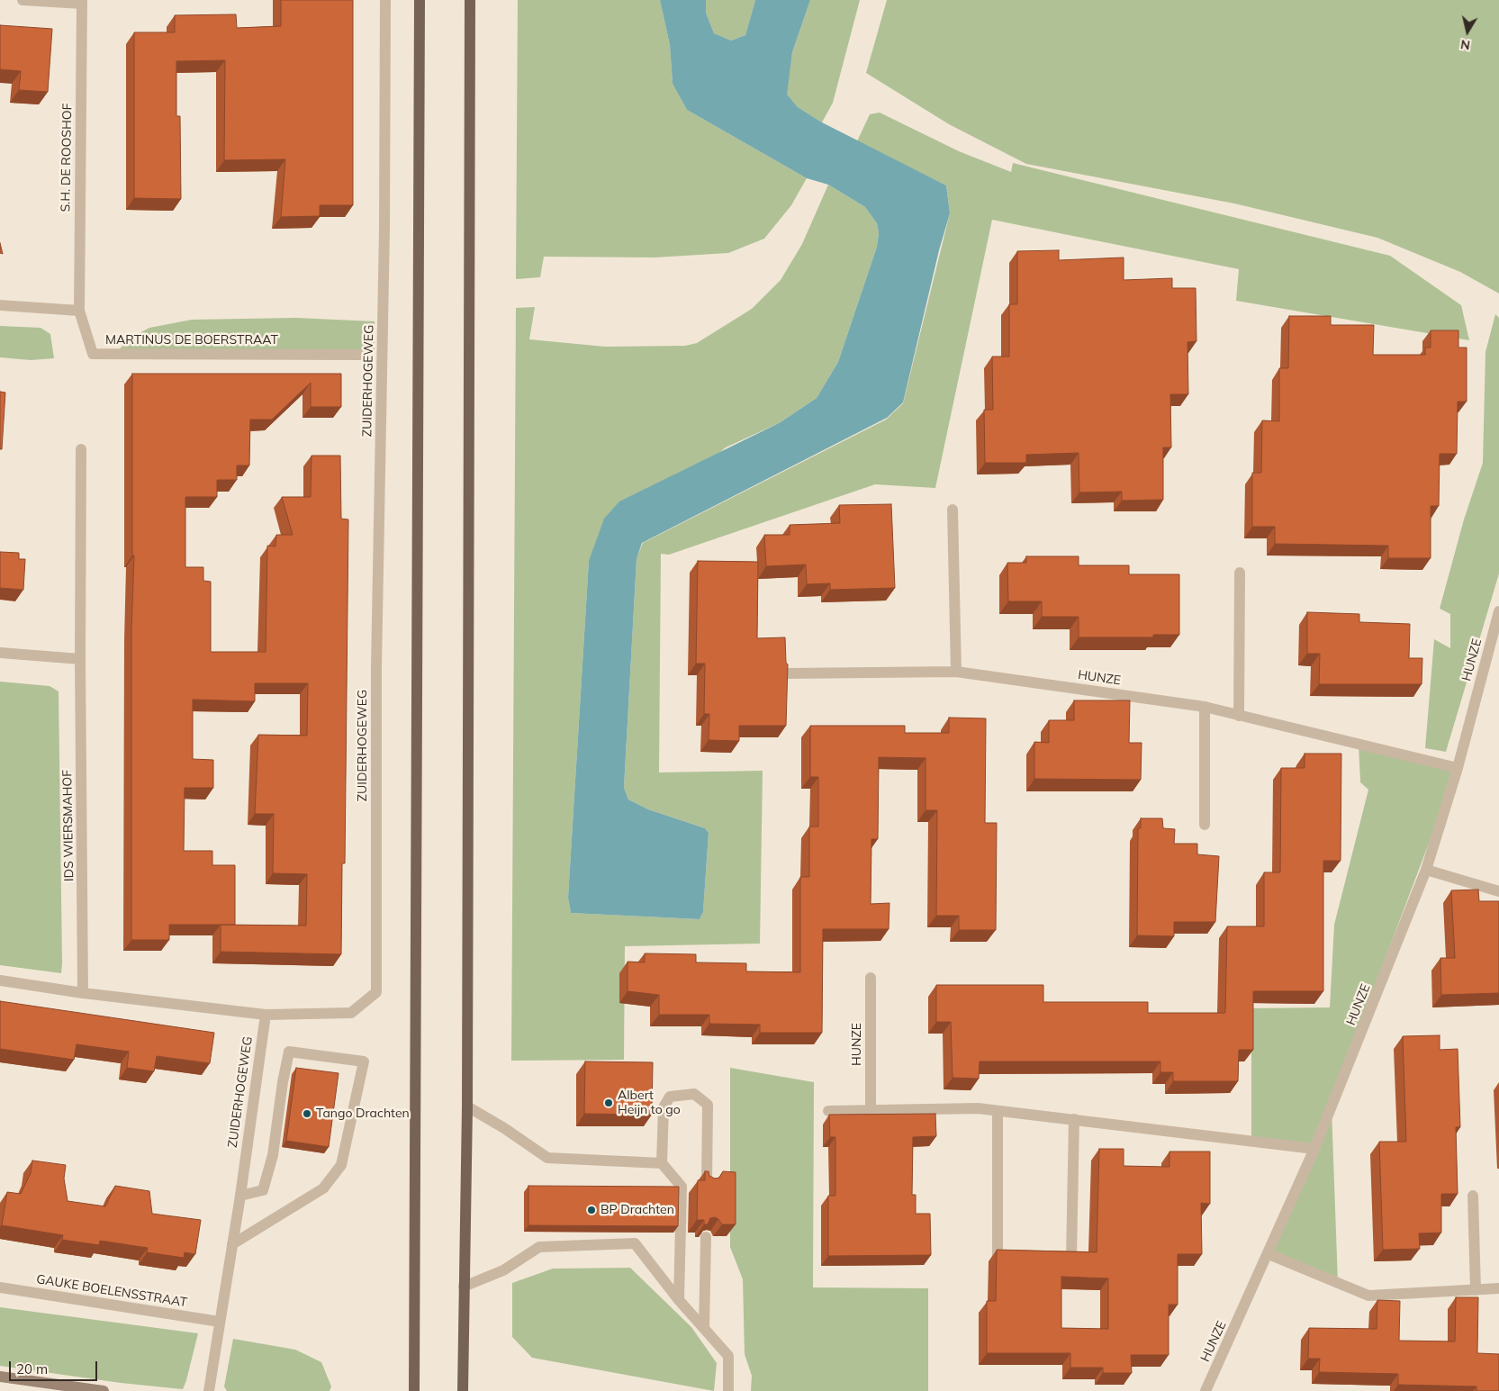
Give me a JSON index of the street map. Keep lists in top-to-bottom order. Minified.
{"streets":{"street":["S.H. DE ROOSHOF","MARTINUS DE BOERSTRAAT","ZUIDERHOGEWEG","HUNZE","IDS WIERSMAHOF","GAUKE BOELENSSTRAAT"]},"crossings":[["S.H. DE ROOSHOF","MARTINUS DE BOERSTRAAT"],["ZUIDERHOGEWEG","GAUKE BOELENSSTRAAT"]],"places":["Albert Heijn to go","Tango Drachten","BP Drachten"],"scale_bar":"20 m","north":"bottom"}
